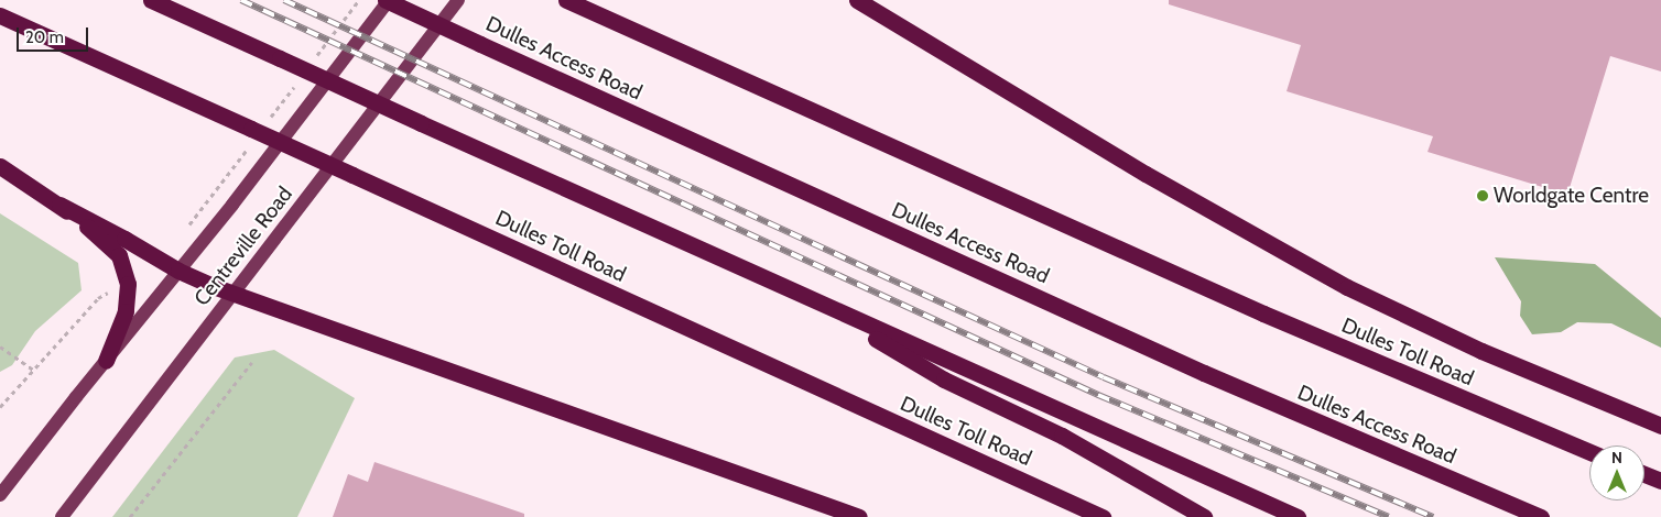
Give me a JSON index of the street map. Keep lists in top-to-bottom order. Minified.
{"streets":{"highway":["Dulles Access Road","Dulles Toll Road"],"main road":["Centreville Road"]},"crossings":[["Dulles Access Road","Centreville Road"]],"places":["Worldgate Centre"],"scale_bar":"20 m","north":"top"}
